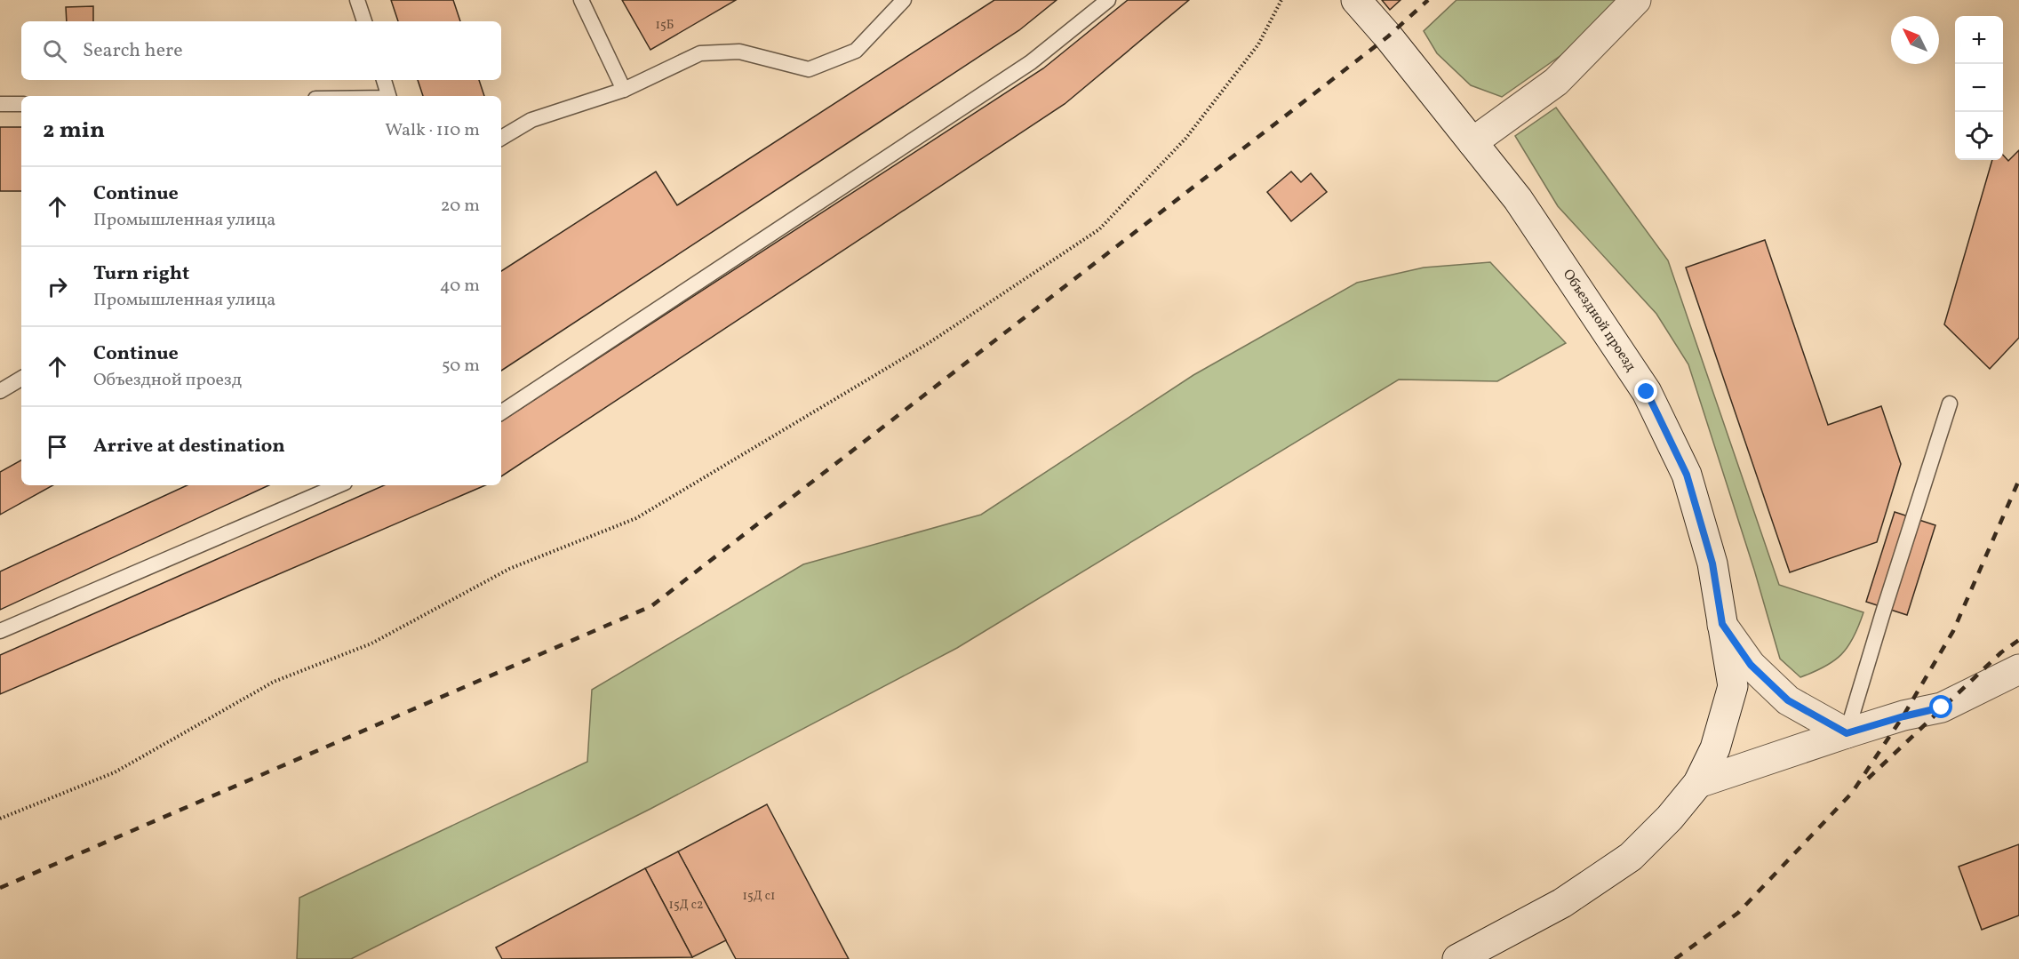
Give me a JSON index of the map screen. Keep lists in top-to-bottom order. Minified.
{"streets":{"main road":["Объездной проезд"]},"house_numbers":["15Б","15Д с1","15Д с2"],"north":"top left","page":{"map_buttons":["+","−"],"search":"Search here","heading":["2 min","Walk · 110 m"],"list":[["Continue","Промышленная улица","20 m"],["Turn right","Промышленная улица","40 m"],["Continue","Объездной проезд","50 m"],"Arrive at destination"]}}
